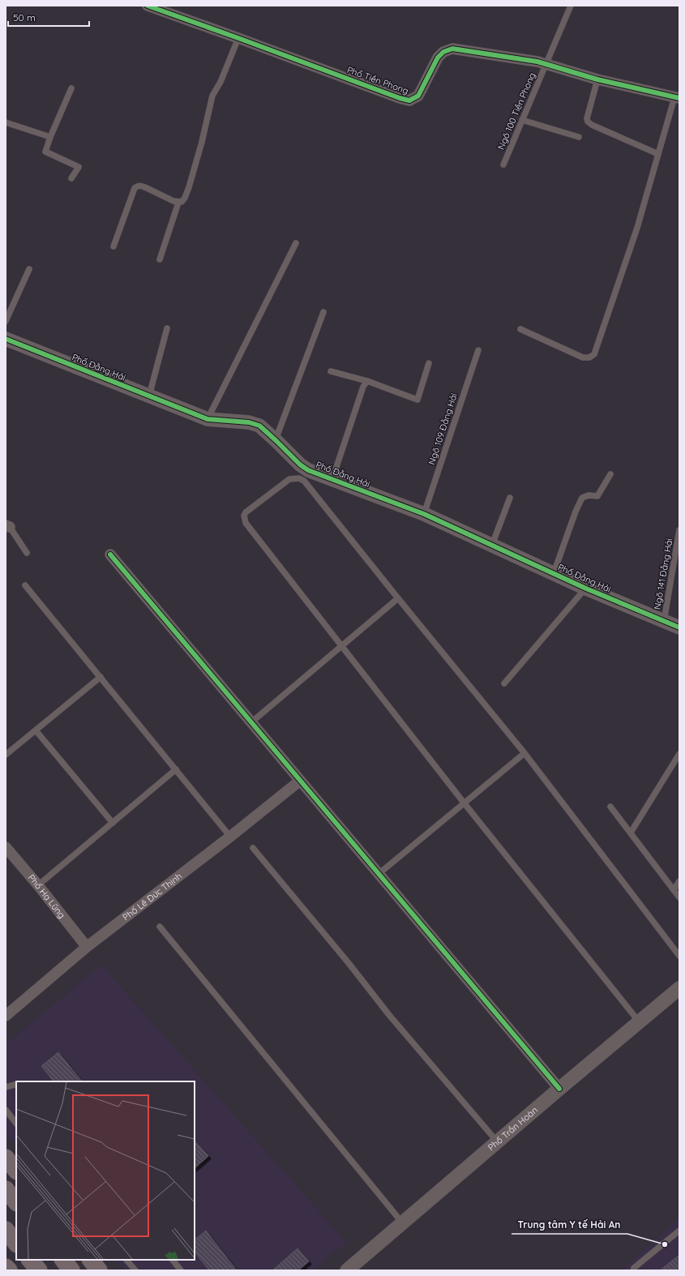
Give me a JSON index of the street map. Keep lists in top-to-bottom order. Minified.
{"streets":{"street":["Phố Tiền Phong","Phố Đằng Hải","Phố Hạ Lũng","Phố Lê Đức Thịnh","Phố Trần Hoàn"],"lane":["Ngõ 100 Tiền Phong","Ngõ 109 Đằng Hải","Ngõ 141 Đằng Hải"]},"crossings":[["Phố Tiền Phong","Ngõ 100 Tiền Phong"],["Phố Đằng Hải","Ngõ 109 Đằng Hải"],["Phố Đằng Hải","Ngõ 141 Đằng Hải"],["Phố Hạ Lũng","Phố Lê Đức Thịnh"]],"places":["Trung tâm Y tế Hải An"],"scale_bar":"50 m"}
